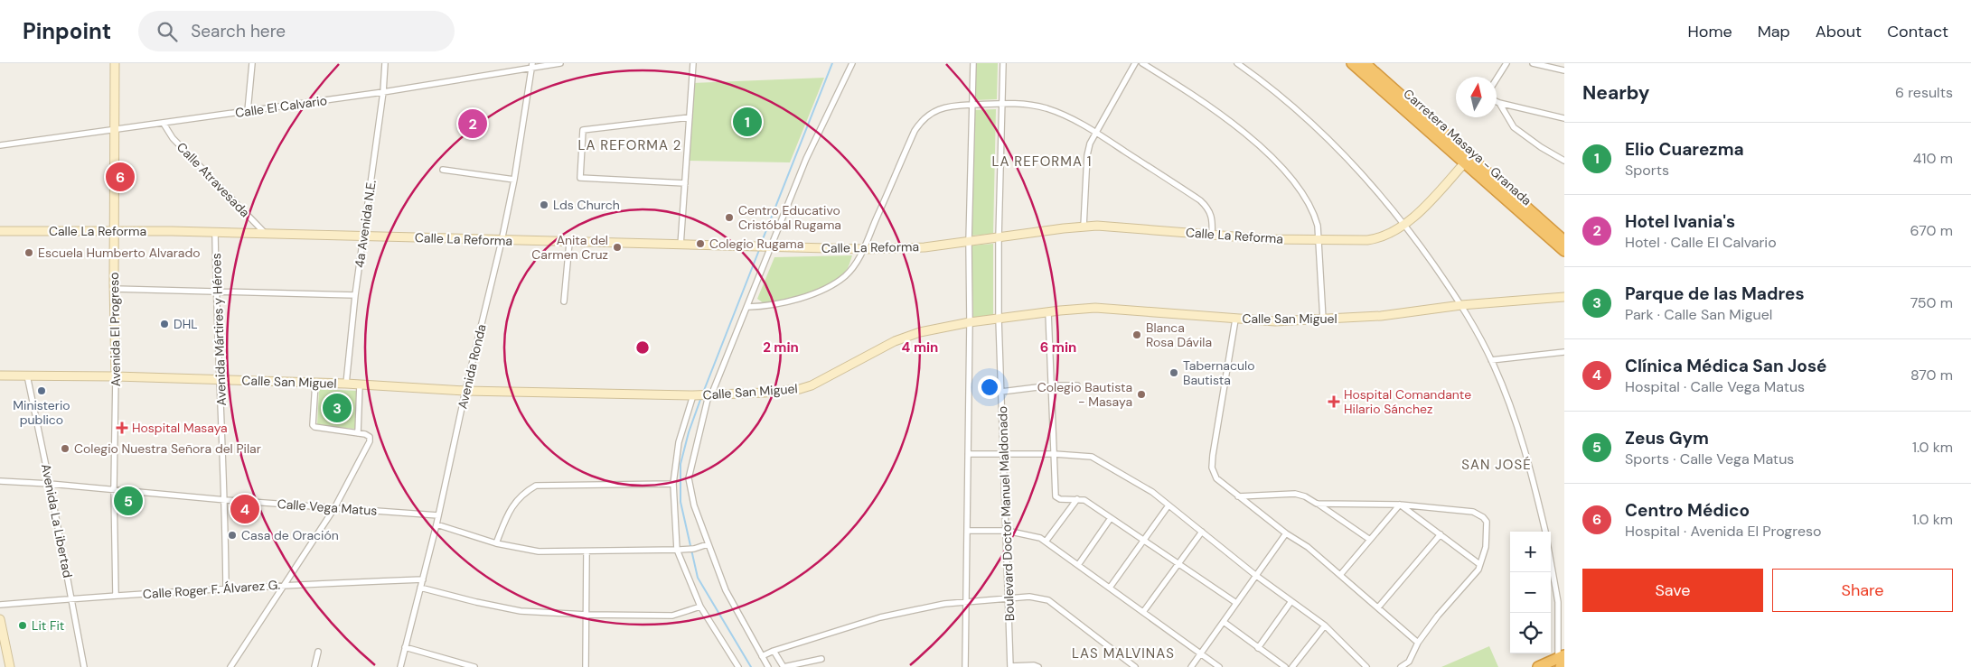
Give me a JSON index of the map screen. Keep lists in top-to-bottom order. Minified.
{"streets":{"highway":["Carretera Masaya - Granada"],"street":["Calle El Calvario","Calle Atravesada","4a Avenida N.E.","Calle La Reforma","Calle San Miguel","Avenida El Progreso","Avenida Mártires y Héroes","Avenida Ronda","Calle Vega Matus","Boulevard Doctor Manuel Maldonado","Avenida La Libertad","Calle Roger F. Álvarez G."]},"crossings":[["Calle El Calvario","Calle Atravesada"],["Calle El Calvario","4a Avenida N.E."],["Calle El Calvario","Avenida El Progreso"],["Calle El Calvario","Avenida Ronda"],["Carretera Masaya - Granada","Calle La Reforma"],["Calle Atravesada","Calle La Reforma"],["4a Avenida N.E.","Calle La Reforma"],["4a Avenida N.E.","Calle San Miguel"],["Calle La Reforma","Avenida El Progreso"],["Calle La Reforma","Avenida Mártires y Héroes"],["Calle La Reforma","Avenida Ronda"],["Calle La Reforma","Boulevard Doctor Manuel Maldonado"],["Calle San Miguel","Avenida El Progreso"],["Calle San Miguel","Avenida Mártires y Héroes"],["Calle San Miguel","Avenida Ronda"],["Calle San Miguel","Boulevard Doctor Manuel Maldonado"],["Calle San Miguel","Avenida La Libertad"],["Avenida El Progreso","Calle Vega Matus"],["Avenida El Progreso","Calle Roger F. Álvarez G."],["Avenida Mártires y Héroes","Calle Vega Matus"],["Avenida Mártires y Héroes","Calle Roger F. Álvarez G."],["Avenida Ronda","Calle Vega Matus"],["Avenida Ronda","Calle Roger F. Álvarez G."],["Calle Vega Matus","Avenida La Libertad"],["Avenida La Libertad","Calle Roger F. Álvarez G."]],"districts":["LA REFORMA 2","LA REFORMA 1","SAN JOSÉ","LAS MALVINAS"],"places":{"other":["Lds Church","Centro Educativo Cristóbal Rugama","Colegio Rugama","Anita del Carmen Cruz","Escuela Humberto Alvarado","DHL","Blanca Rosa Dávila","Tabernaculo Bautista","Ministerio publico","Colegio Bautista - Masaya","Colegio Nuestra Señora del Pilar","Casa de Oración","Lit Fit"],"health":["Hospital Comandante Hilario Sánchez","Hospital Masaya"]},"north":"top","page":{"header":"Pinpoint","search":"Search here","nav":["Home","Map","About","Contact"],"heading":["Nearby","6 results"],"pins":["1","2","6","3","5","4"],"list":[{"mark":"1","name":"Elio Cuarezma","note":"Sports","value":"410 m"},{"mark":"2","name":"Hotel Ivania's","note":"Hotel · Calle El Calvario","value":"670 m"},{"mark":"3","name":"Parque de las Madres","note":"Park · Calle San Miguel","value":"750 m"},{"mark":"4","name":"Clínica Médica San José","note":"Hospital · Calle Vega Matus","value":"870 m"},{"mark":"5","name":"Zeus Gym","note":"Sports · Calle Vega Matus","value":"1.0 km"},{"mark":"6","name":"Centro Médico","note":"Hospital · Avenida El Progreso","value":"1.0 km"}],"map_buttons":["+","−"],"buttons":["Save","Share"]},"rings":["2 min","4 min","6 min"]}
